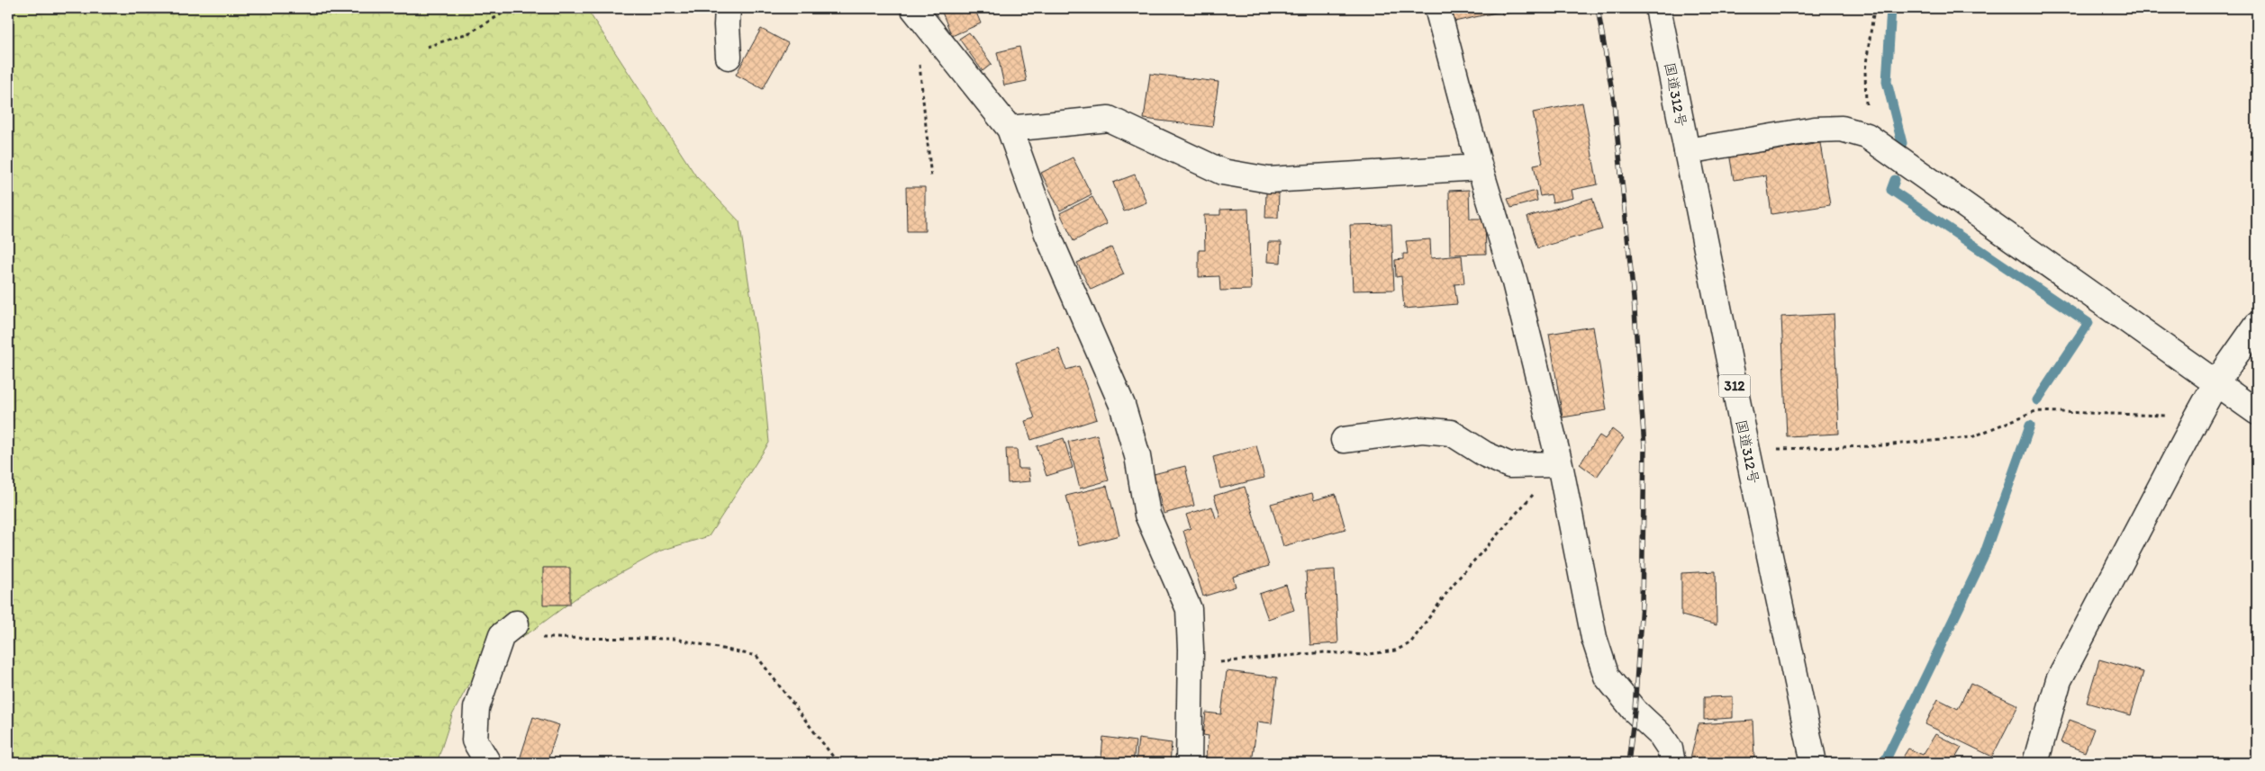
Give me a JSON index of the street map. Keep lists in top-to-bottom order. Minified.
{"streets":{"main road":["国道312号","312"]}}
